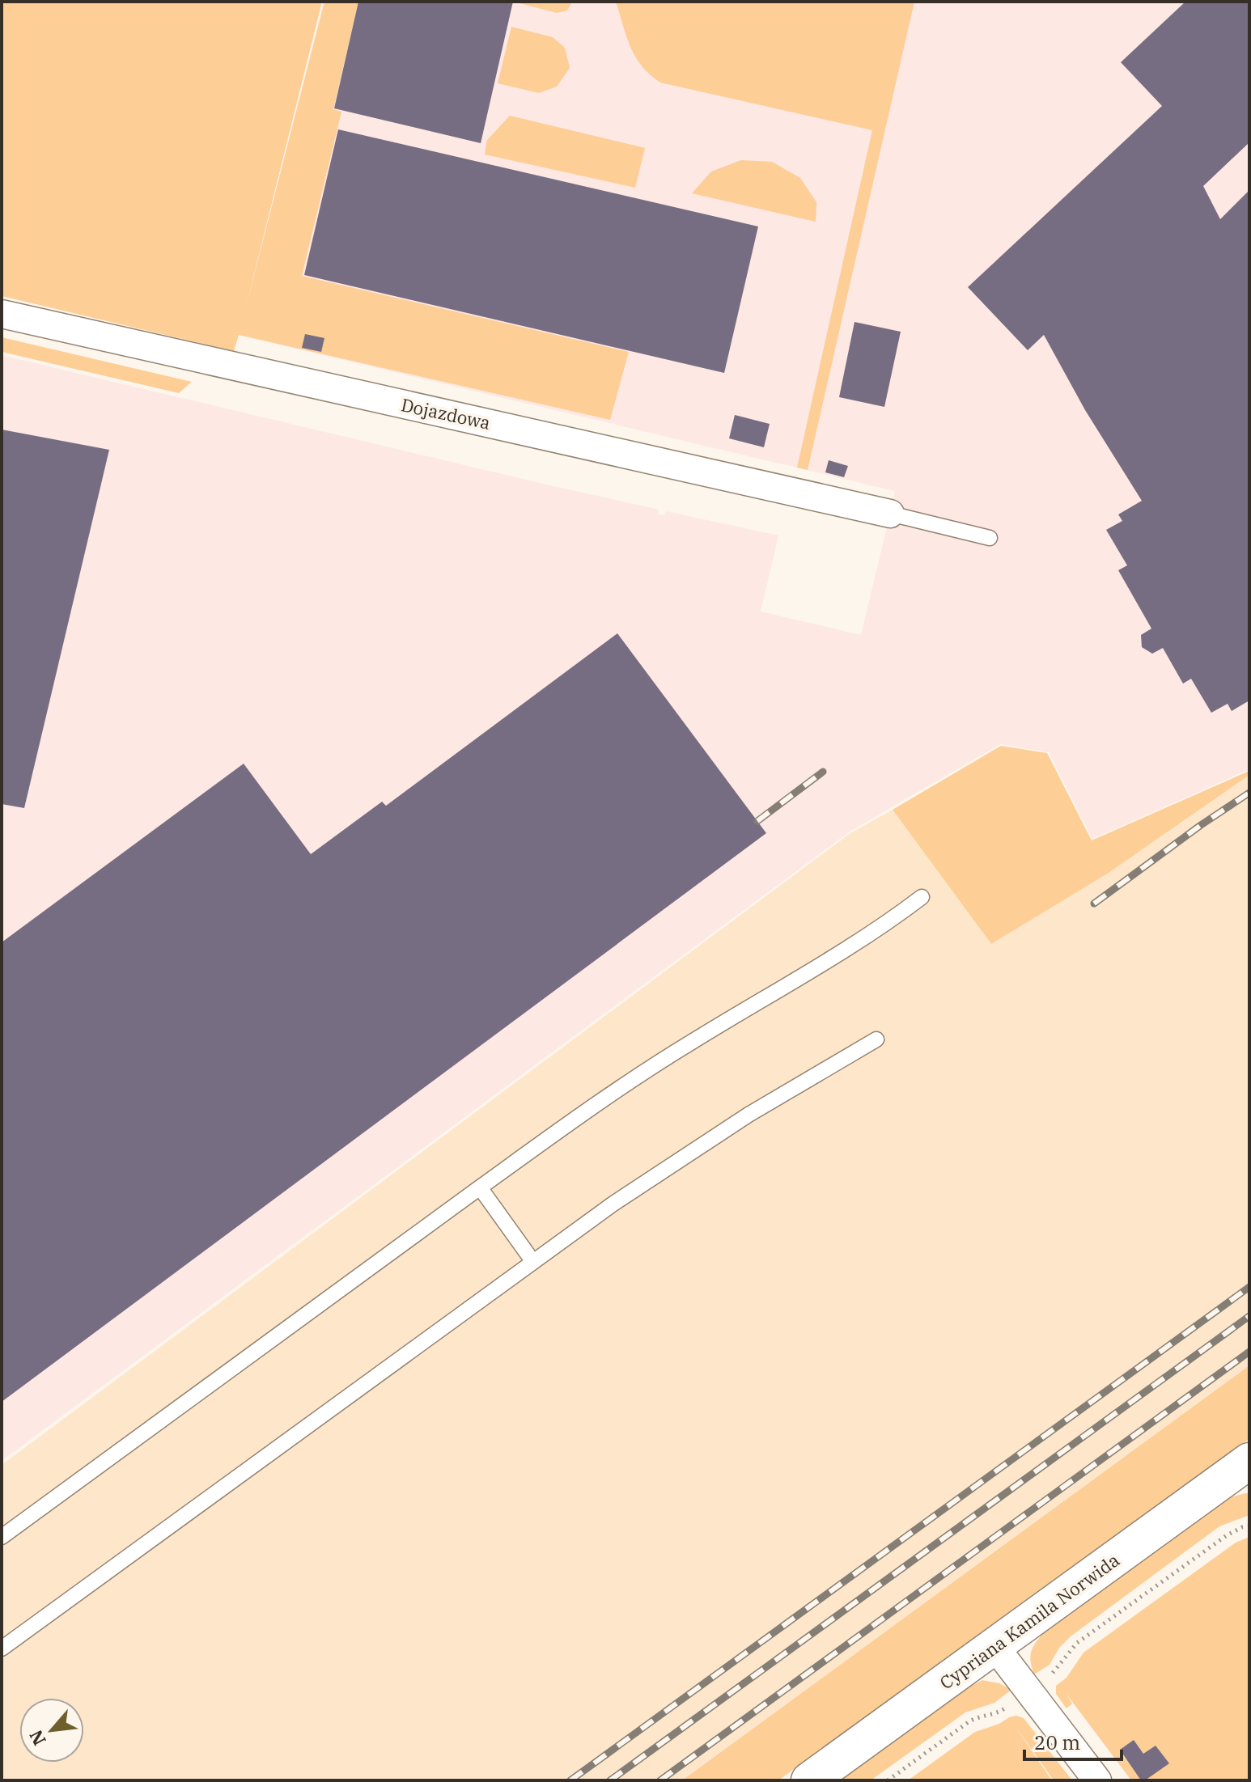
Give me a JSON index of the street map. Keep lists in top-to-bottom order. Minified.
{"streets":{"street":["Dojazdowa","Cypriana Kamila Norwida"]},"scale_bar":"20 m","north":"bottom left"}
